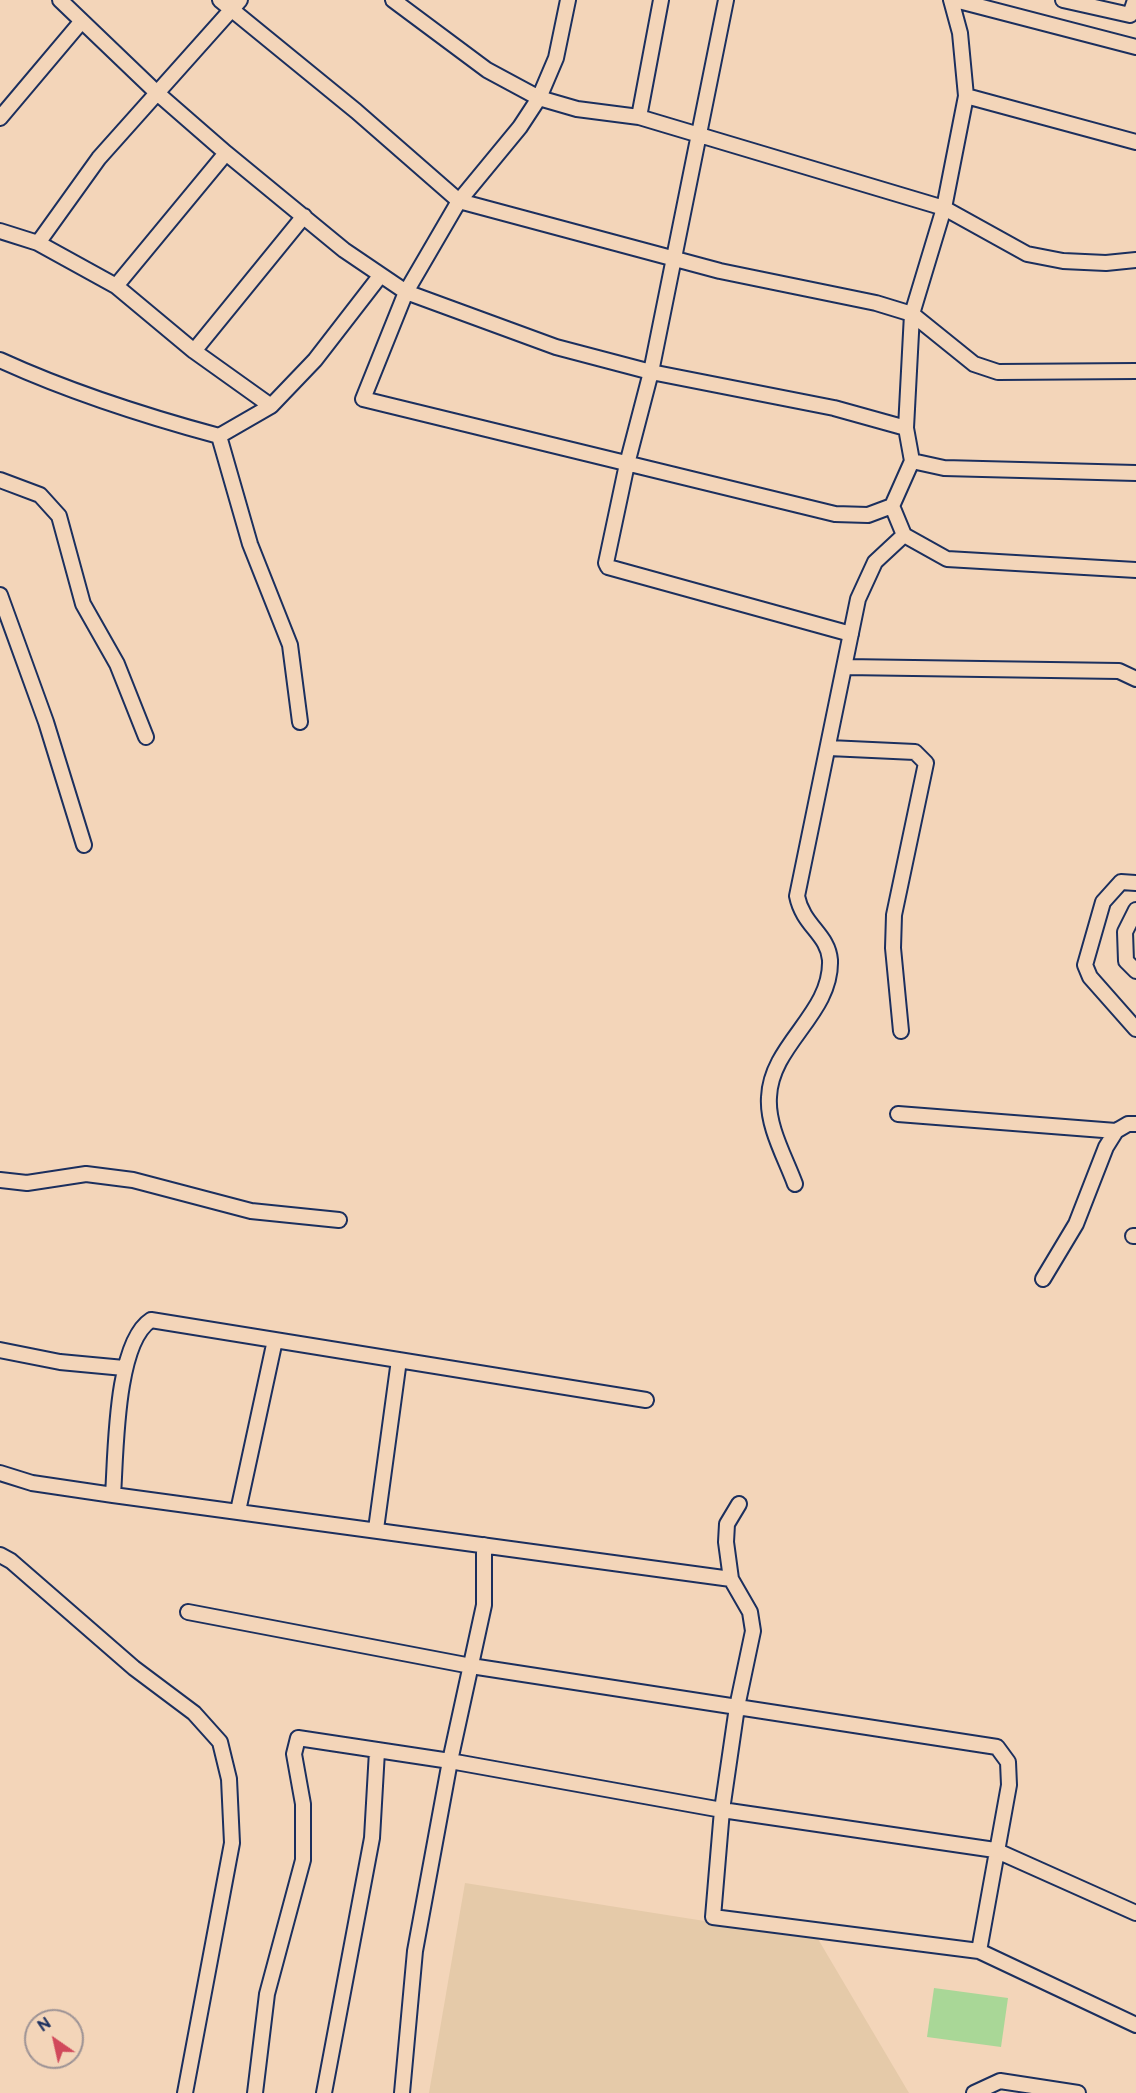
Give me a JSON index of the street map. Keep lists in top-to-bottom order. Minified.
{"north":"top left"}
